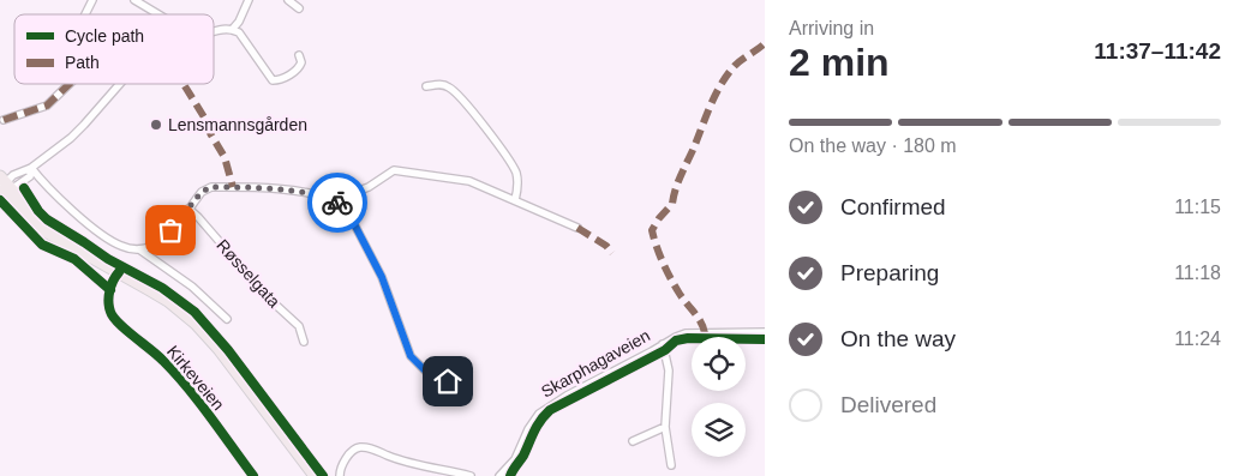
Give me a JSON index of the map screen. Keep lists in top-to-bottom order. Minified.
{"streets":{"main road":["Kirkeveien"],"street":["Røsselgata","Skarphagaveien"]},"places":["Lensmannsgården"],"legend":["Cycle path","Path"],"page":{"heading":["2 min","Arriving in","11:37–11:42"],"bar":"On the way · 180 m","list":[["Confirmed","11:15"],["Preparing","11:18"],["On the way","11:24"],"Delivered"]}}
